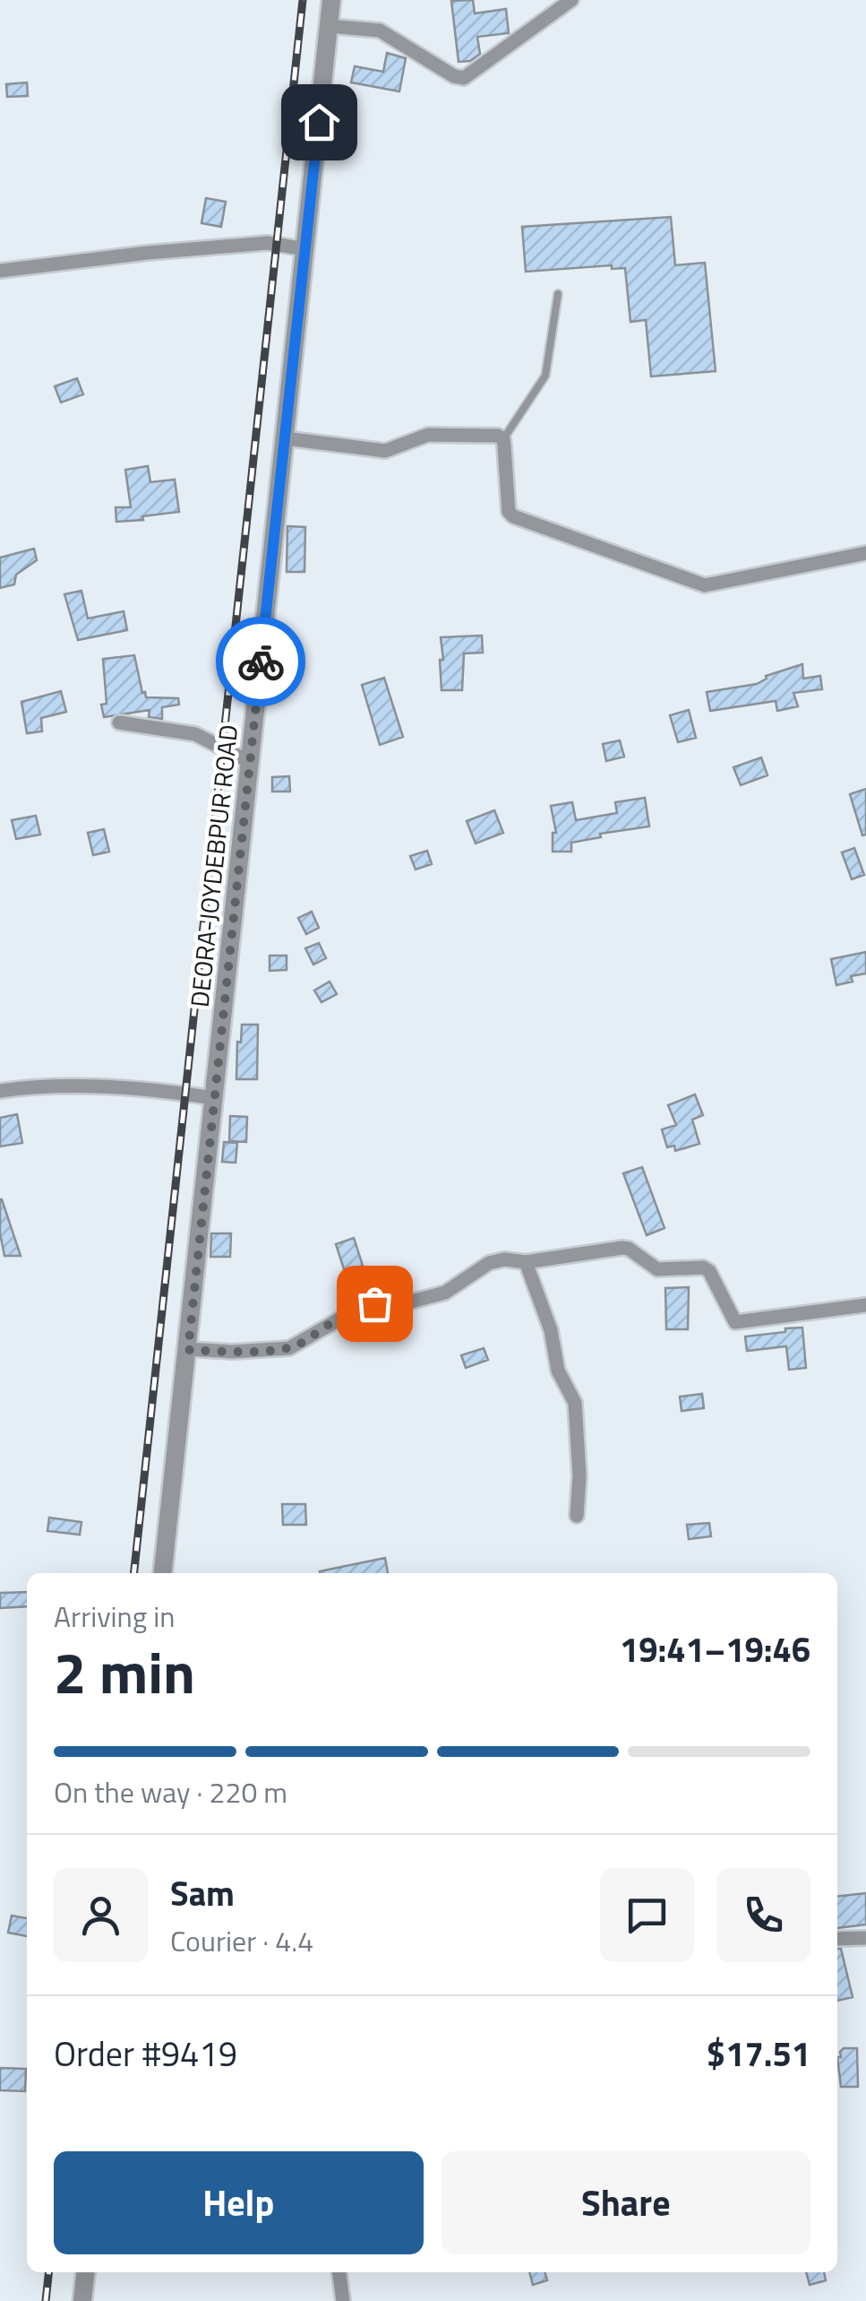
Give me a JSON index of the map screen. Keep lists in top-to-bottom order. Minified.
{"streets":{"street":["DEORA-JOYDEBPUR ROAD"]},"page":{"heading":["2 min","Arriving in","19:41–19:46"],"panel":["Sam","Courier · 4.4","Order #9419","$17.51"],"bar":"On the way · 220 m","buttons":["Help","Share"]}}
